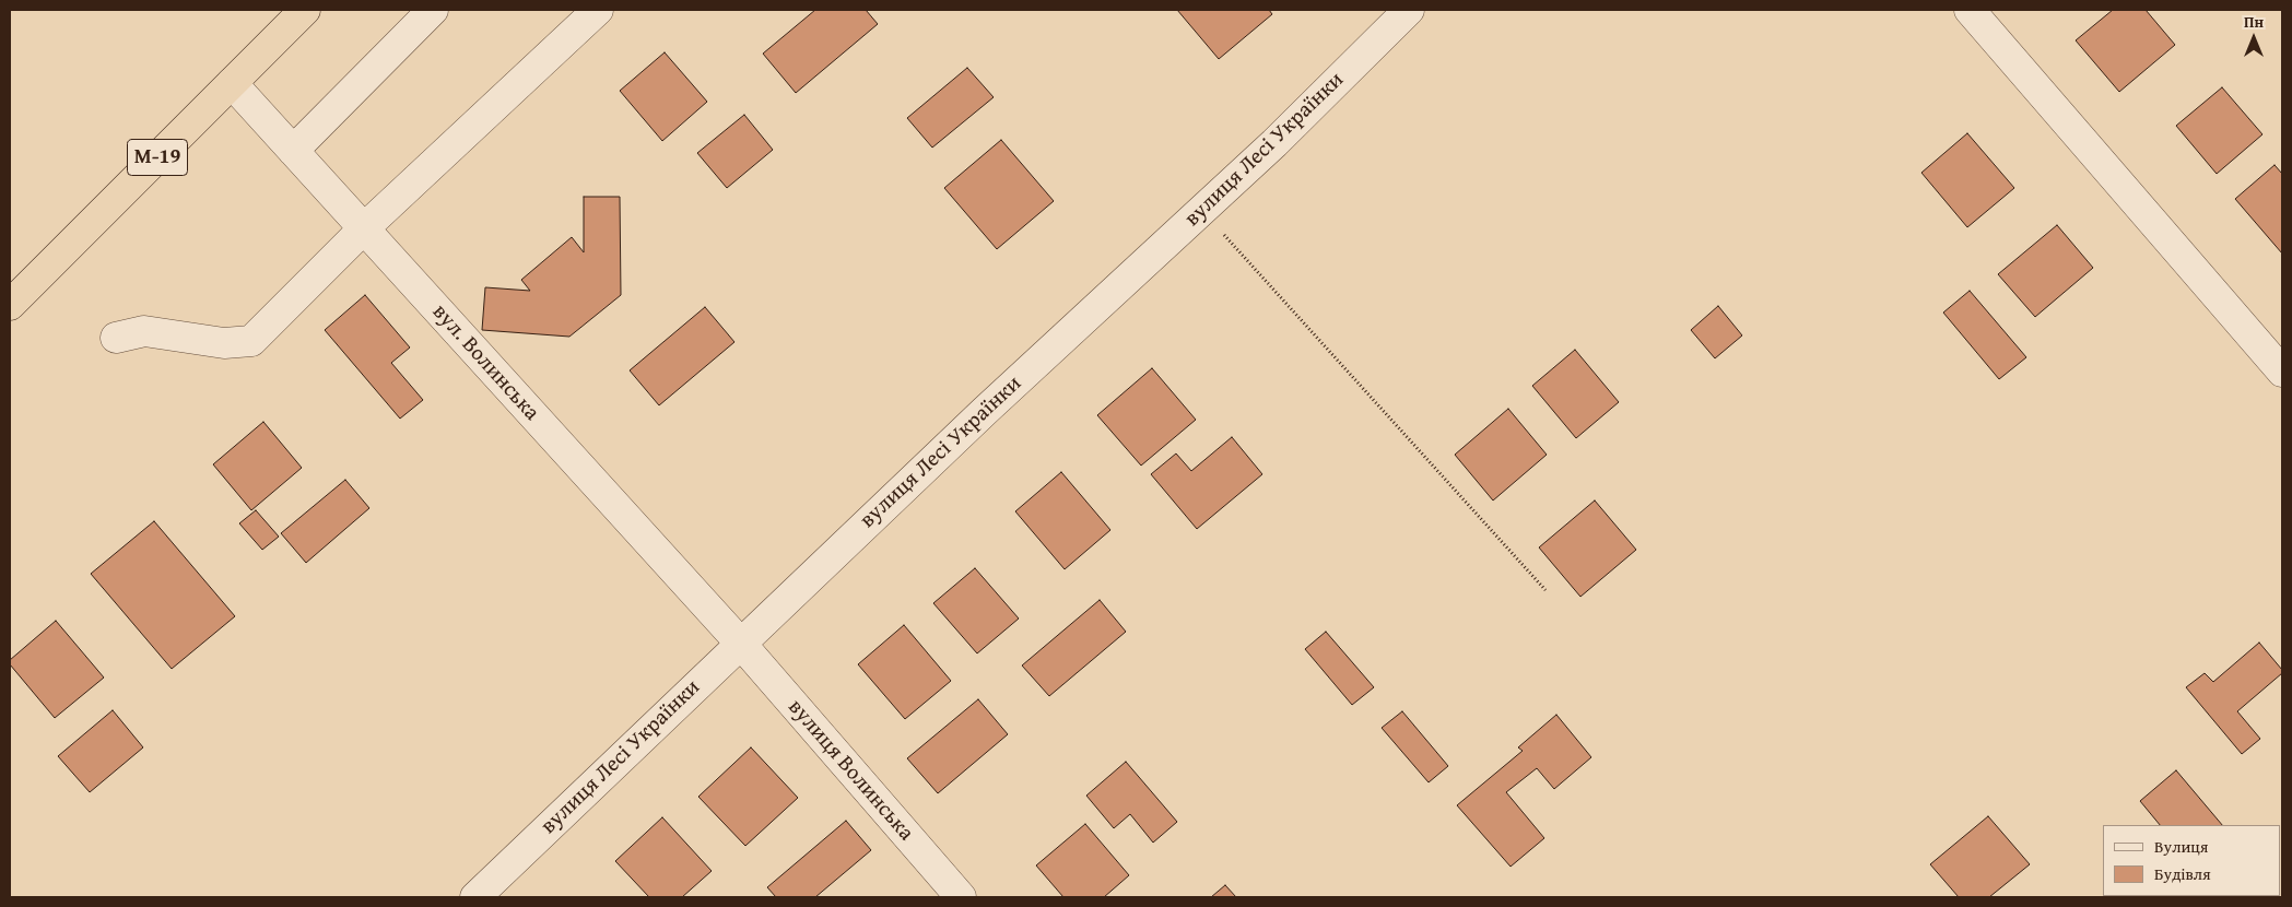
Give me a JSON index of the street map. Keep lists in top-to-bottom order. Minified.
{"streets":{"highway":["М-19"],"street":["вулиця Лесі Українки","вул. Волинська","вулиця Волинська"]},"crossings":[["вулиця Лесі Українки","вул. Волинська"],["вулиця Лесі Українки","вулиця Волинська"],["М-19","вул. Волинська"],["вул. Волинська","вулиця Волинська"]],"legend":["Вулиця","Будівля"],"north":"top"}
